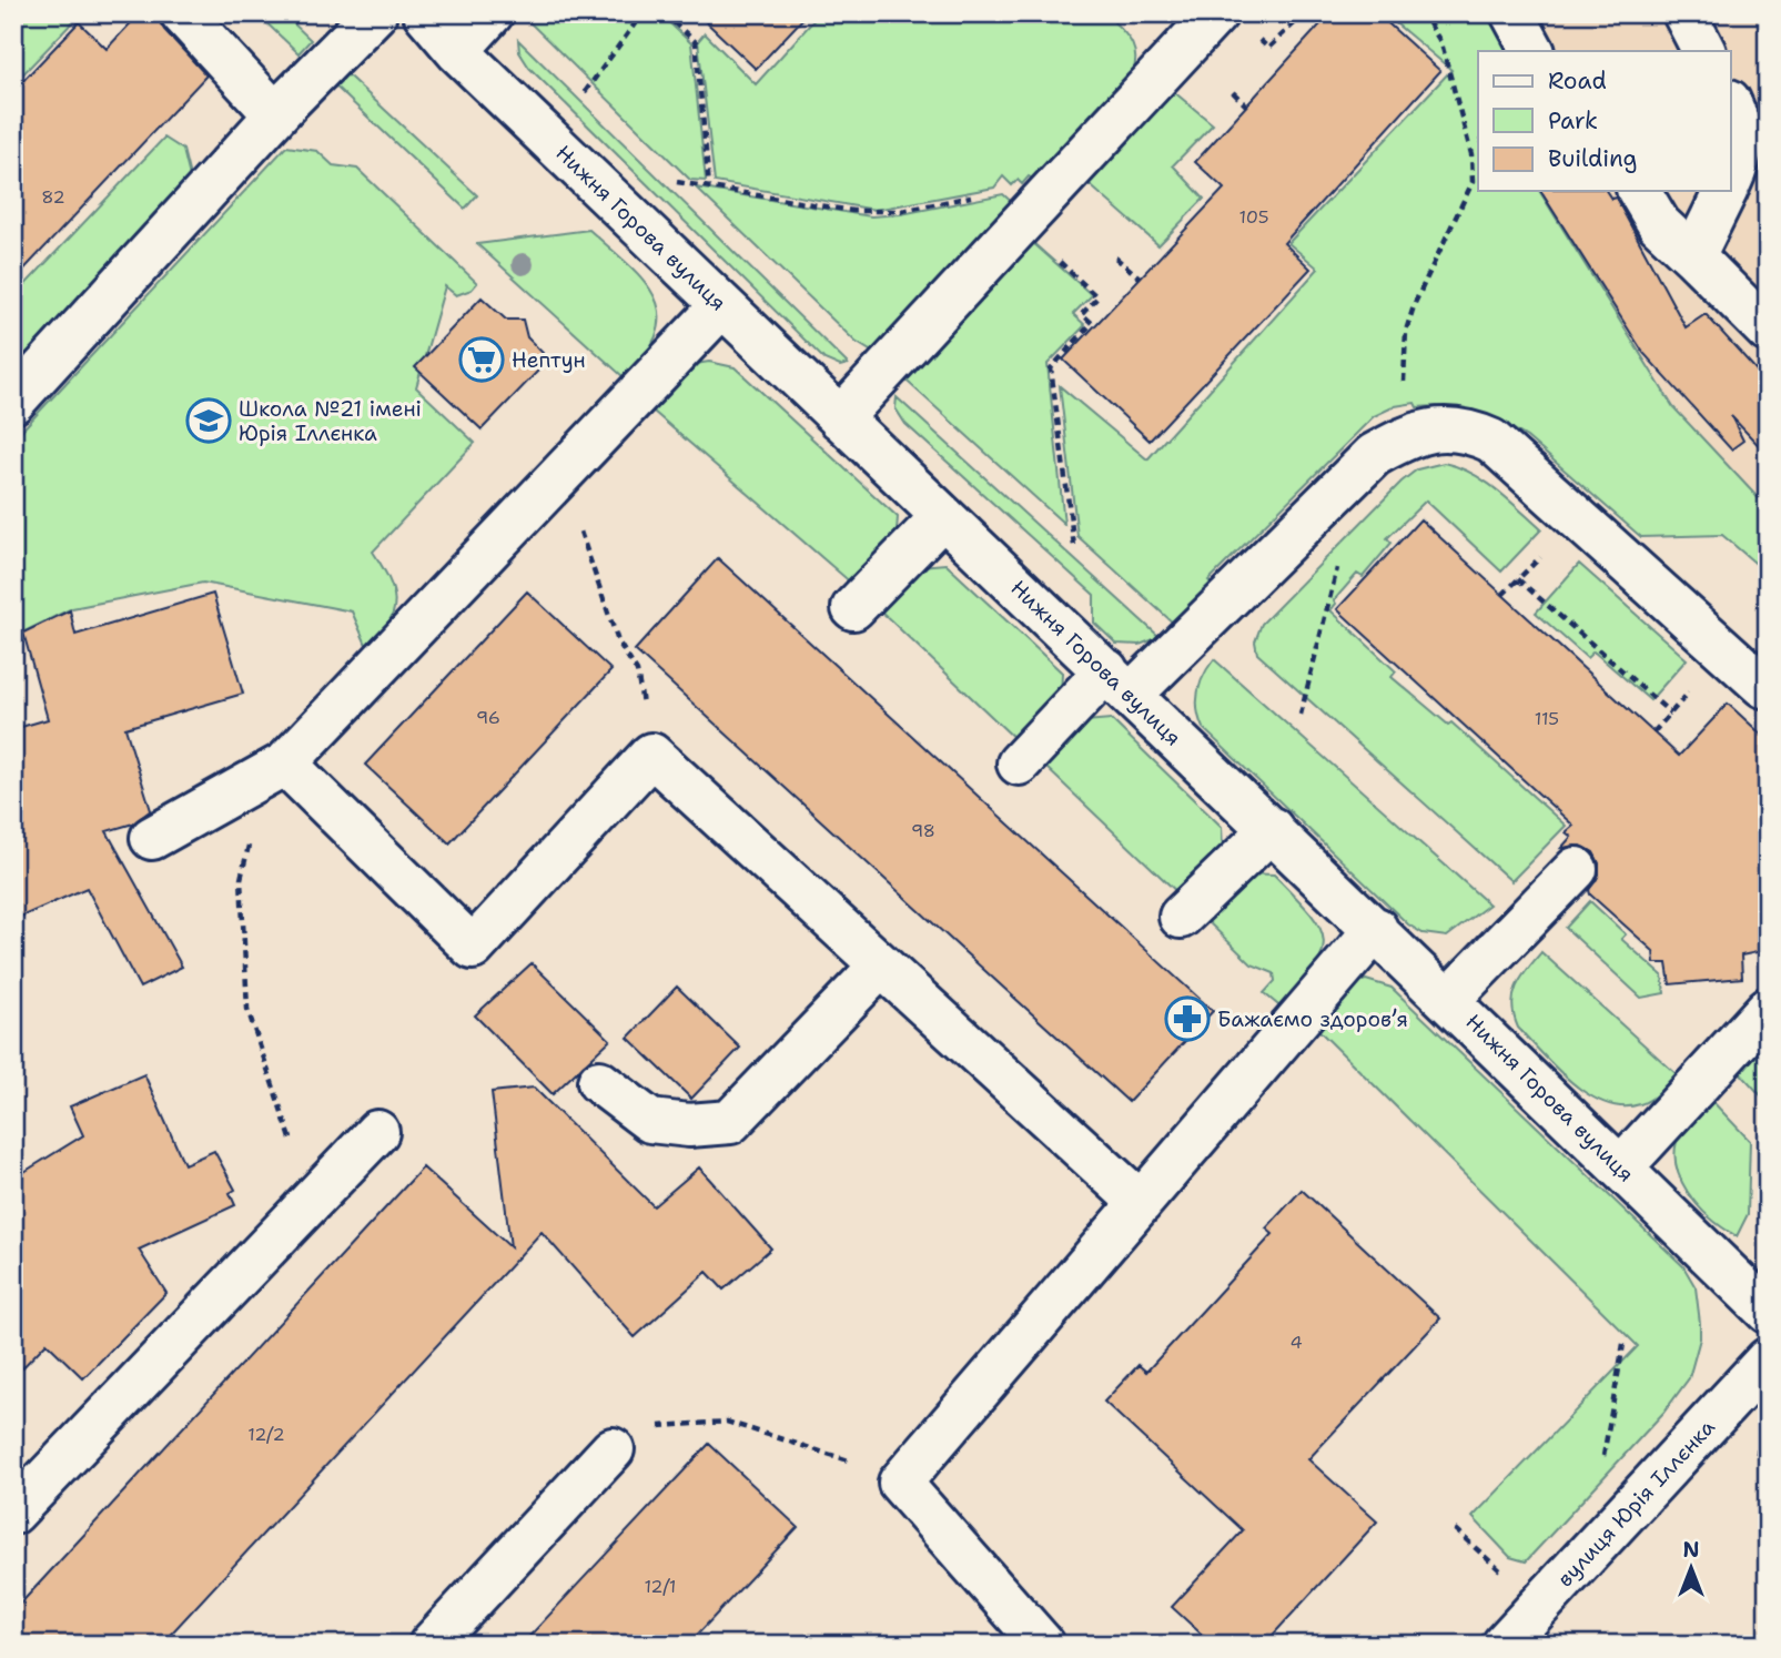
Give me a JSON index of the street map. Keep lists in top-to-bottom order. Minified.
{"streets":{"street":["Нижня Горова вулиця","вулиця Юрія Іллєнка"]},"places":{"supermarket":["Нептун"],"school or university":["Школа №21 імені Юрія Іллєнка"],"pharmacy":["Бажаємо здоровʼя"]},"house_numbers":["82","105","96","115","98","4","12/2","12/1"],"legend":["Road","Park","Building"],"north":"top"}
